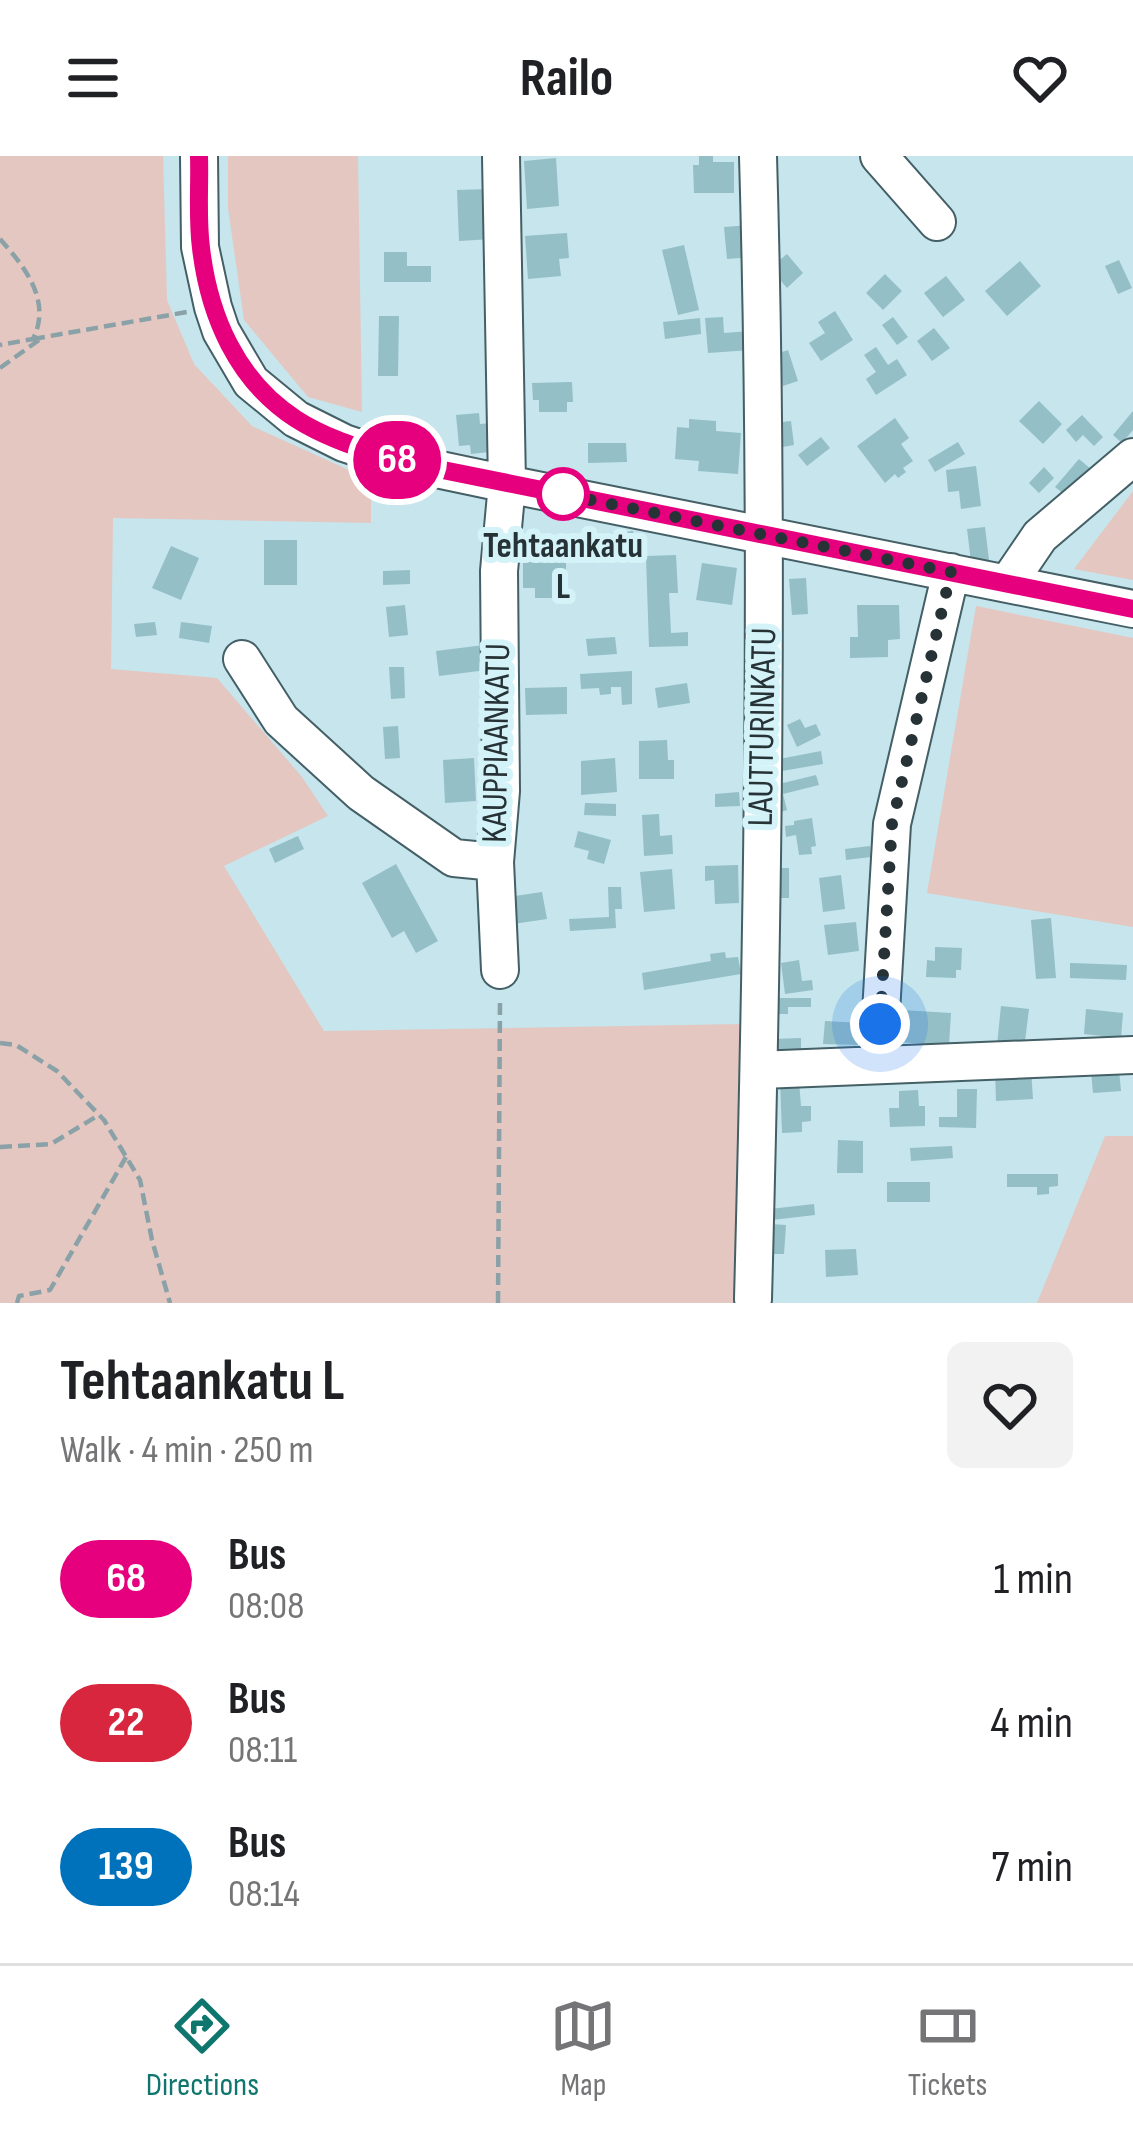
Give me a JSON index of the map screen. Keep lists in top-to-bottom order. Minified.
{"streets":{"street":["LAUTTURINKATU","KAUPPIAANKATU"]},"places":["Tehtaankatu L"],"lines":["bus line 68"],"page":{"header":"Railo","on_map":"68","heading":["Tehtaankatu L","Walk · 4 min · 250 m"],"list":[{"mark":"68","name":"Bus","note":"08:08","value":"1 min"},{"mark":"22","name":"Bus","note":"08:11","value":"4 min"},{"mark":"139","name":"Bus","note":"08:14","value":"7 min"}],"tabs":["Directions","Map","Tickets"]}}
